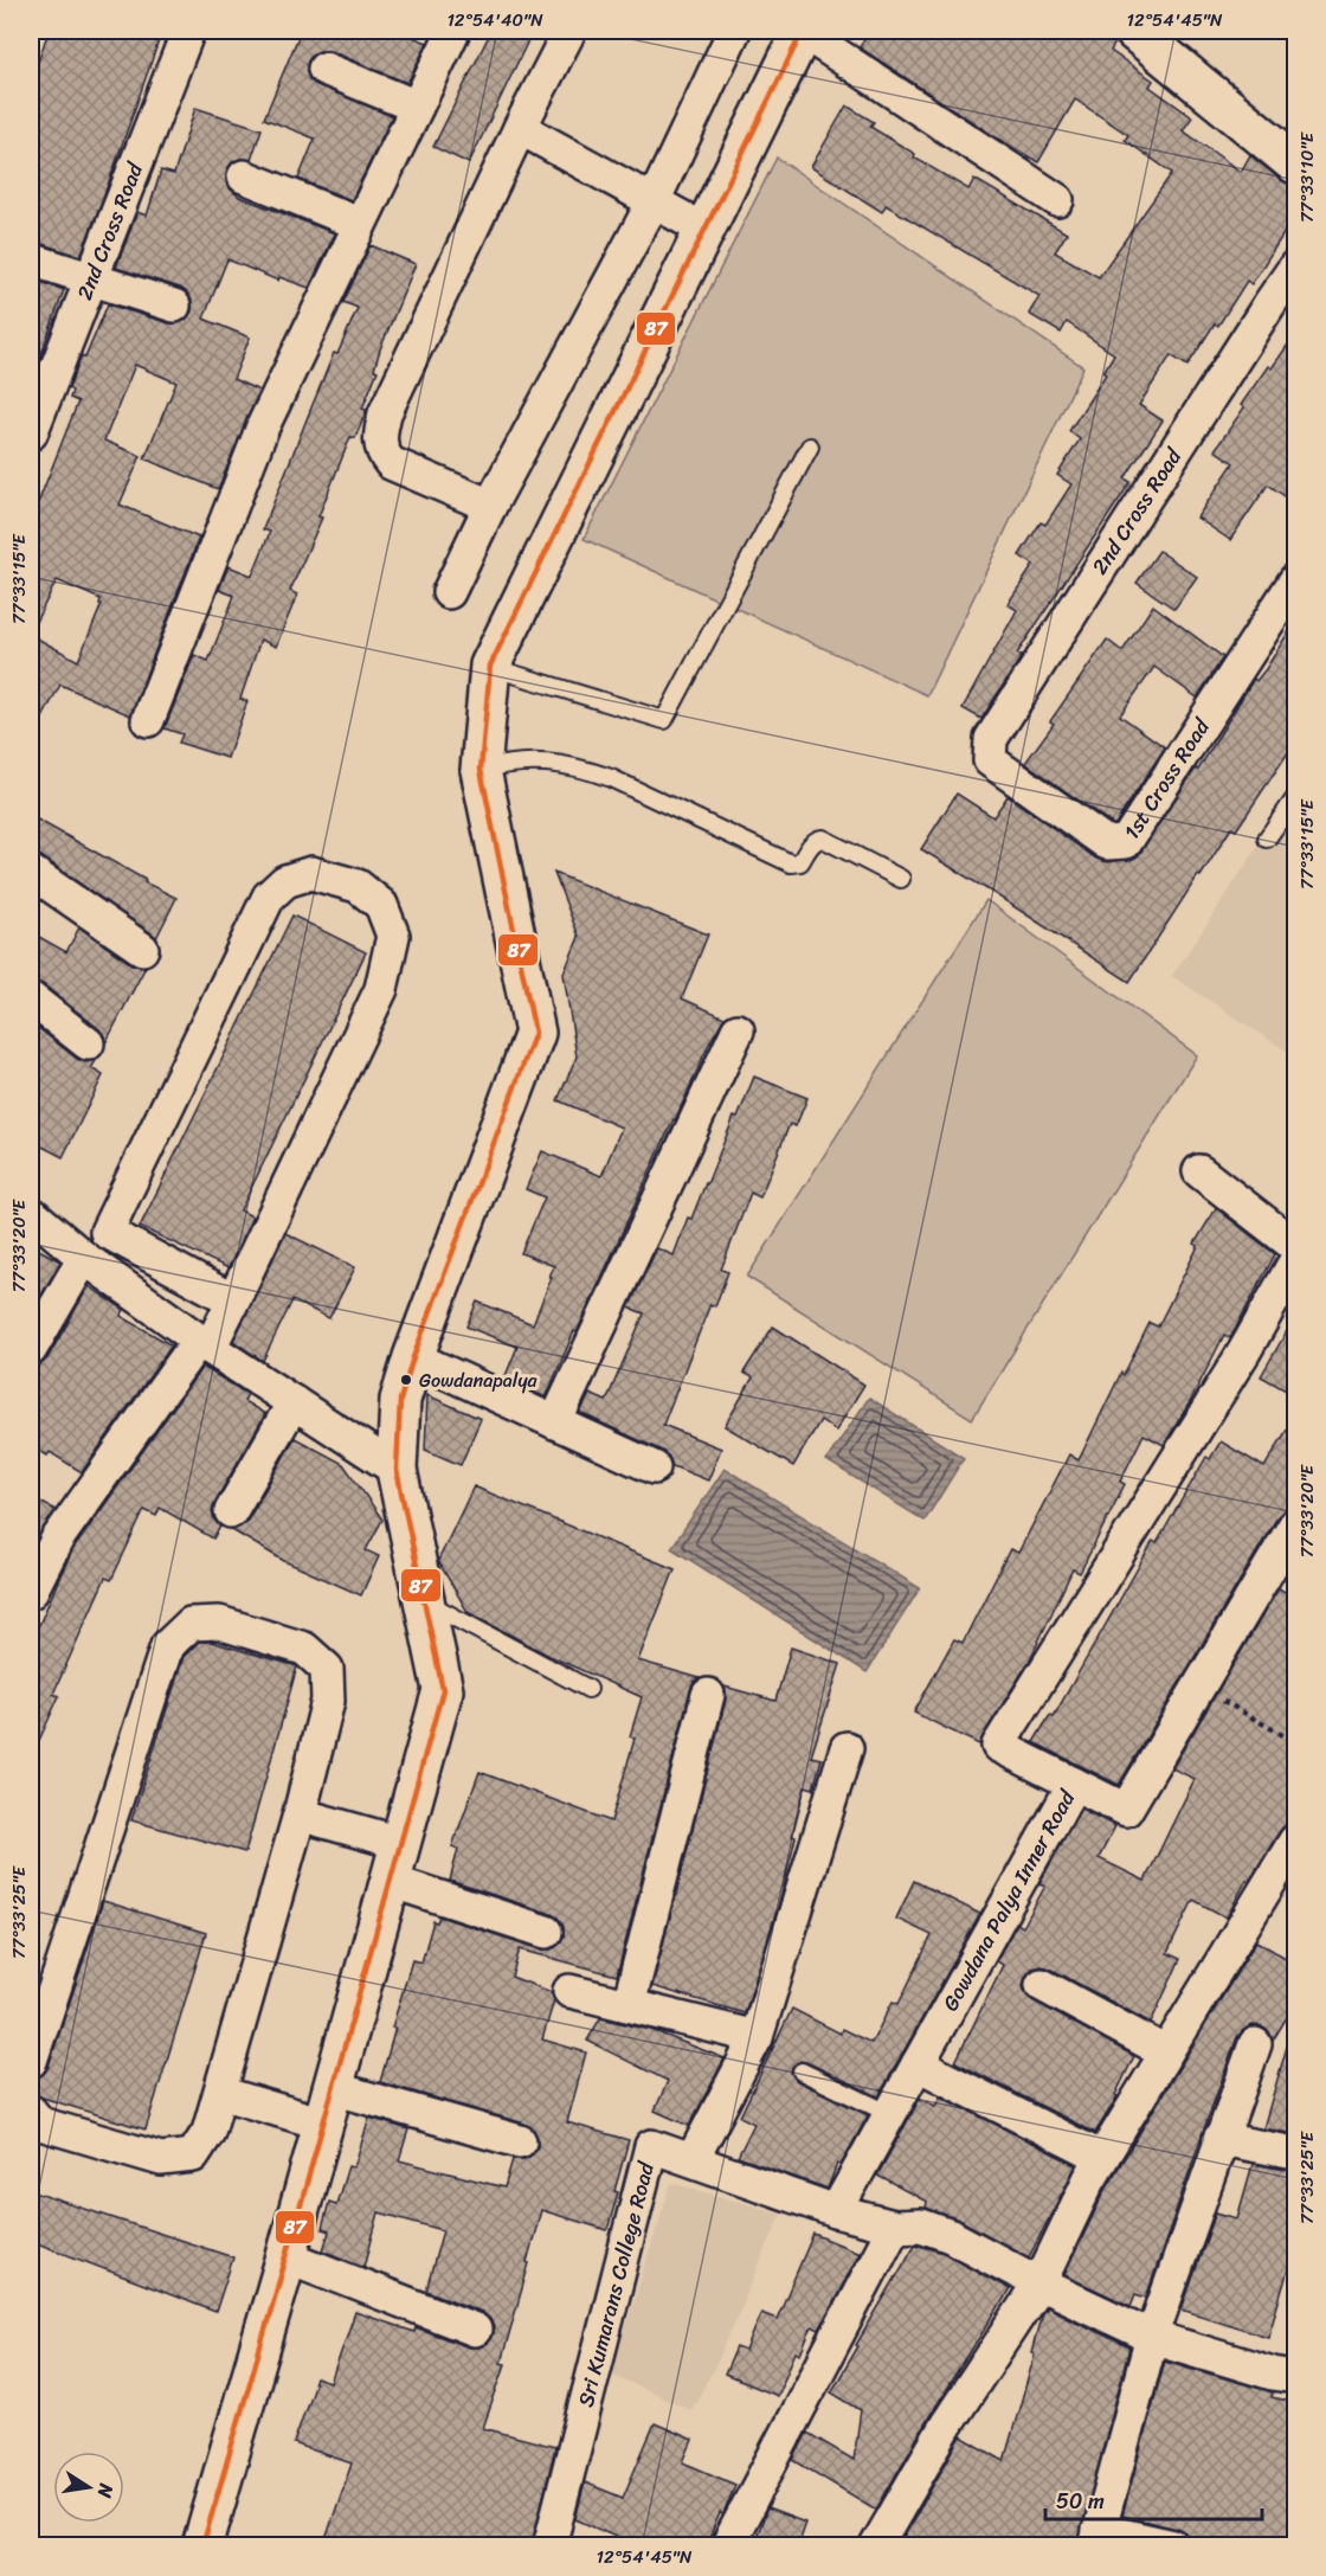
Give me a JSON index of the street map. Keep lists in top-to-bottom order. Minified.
{"streets":{"street":["2nd Cross Road","1st Cross Road","Gowdana Palya Inner Road","Sri Kumarans College Road"]},"crossings":[["2nd Cross Road","1st Cross Road"],["Gowdana Palya Inner Road","Sri Kumarans College Road"]],"places":["Gowdanapalya"],"lines":["transit line 87"],"scale_bar":"50 m","north":"right","coordinates":["12°54'40\"N","12°54'45\"N","77°33'10\"E","77°33'15\"E","77°33'20\"E","77°33'25\"E"]}
